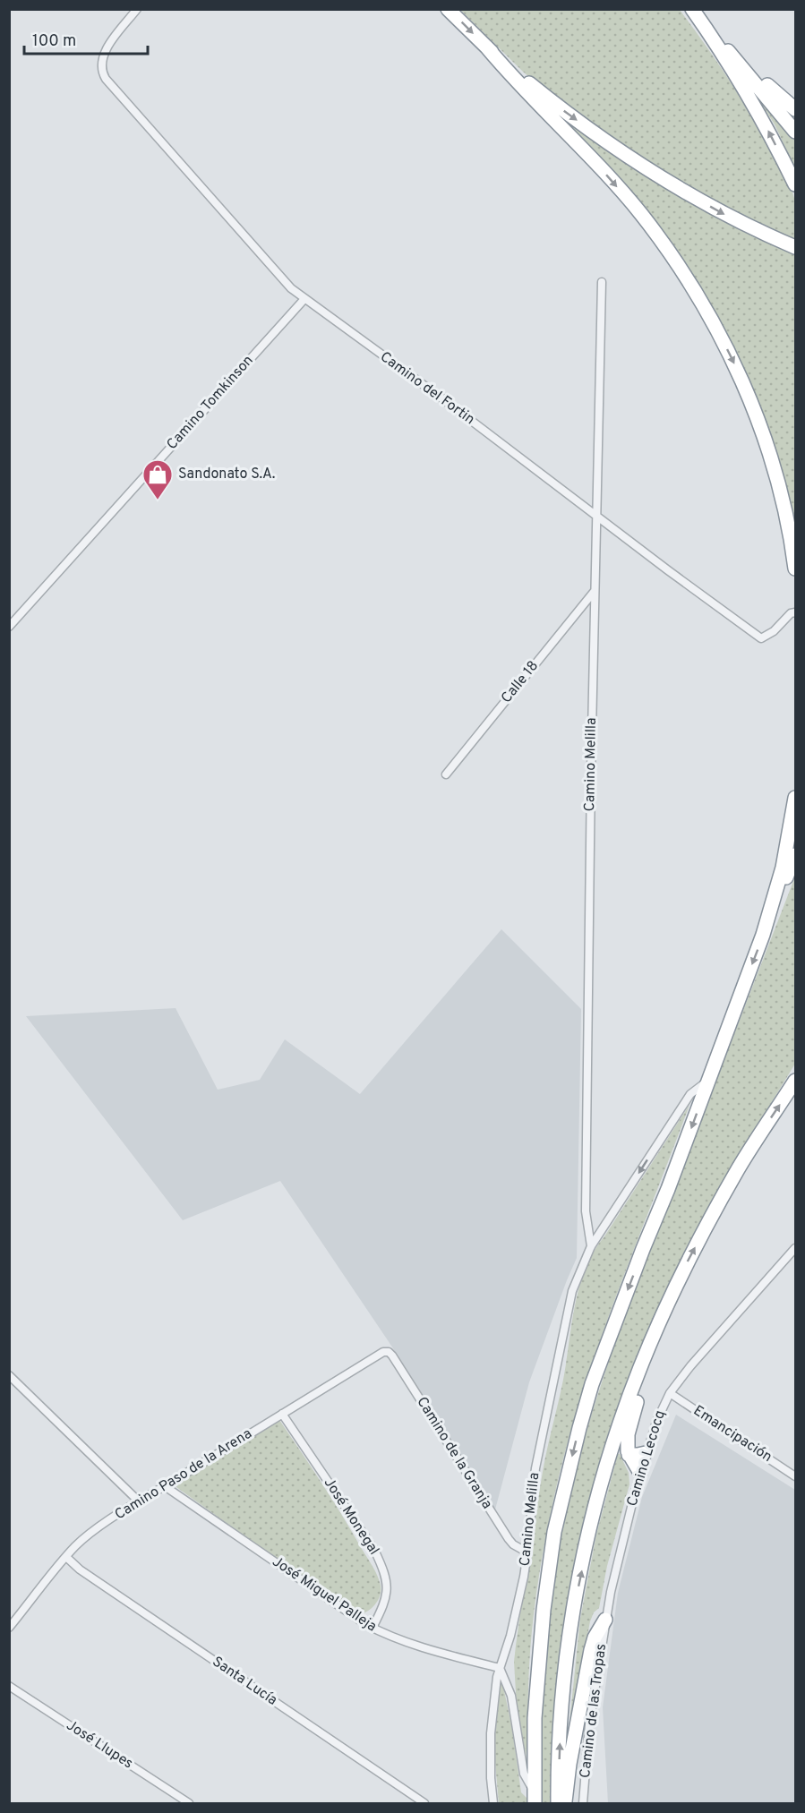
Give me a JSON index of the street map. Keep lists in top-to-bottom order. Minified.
{"streets":{"street":["Camino del Fortin","Camino Tomkinson","Calle 18","Camino Melilla","Emancipación","Camino de la Granja","Camino Lecocq","Camino Paso de la Arena","José Monegal","José Miguel Palleja","Santa Lucía","Camino de las Tropas","José Llupes"]},"crossings":[["Camino del Fortin","Camino Tomkinson"],["Camino del Fortin","Camino Melilla"],["Calle 18","Camino Melilla"],["Camino Melilla","Camino de la Granja"],["Camino Melilla","José Miguel Palleja"],["Emancipación","Camino Lecocq"],["Camino de la Granja","Camino Paso de la Arena"],["Camino Lecocq","Camino de las Tropas"],["Camino Paso de la Arena","José Monegal"],["Camino Paso de la Arena","José Miguel Palleja"],["Camino Paso de la Arena","Santa Lucía"],["José Monegal","José Miguel Palleja"]],"places":{"shop":["Sandonato S.A."]},"scale_bar":"100 m"}
